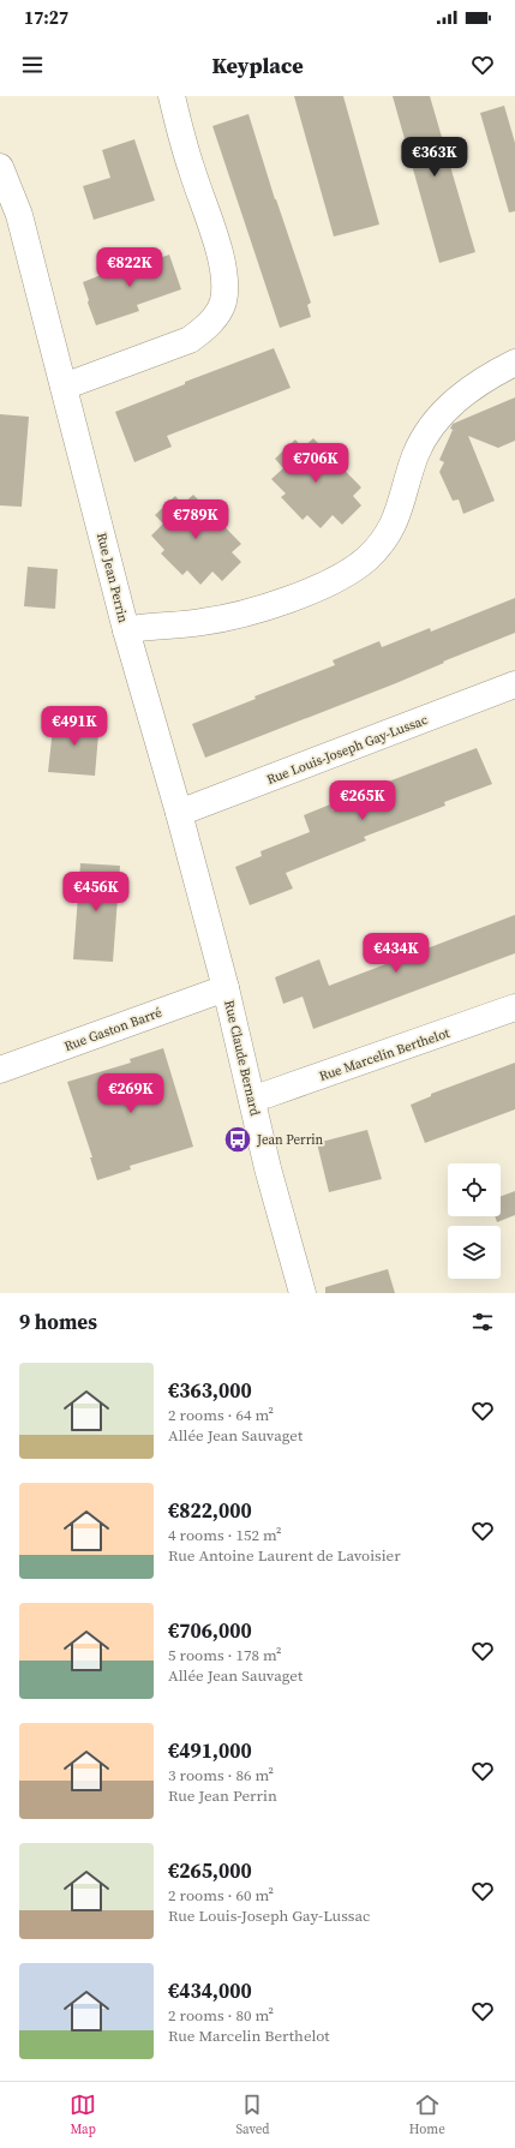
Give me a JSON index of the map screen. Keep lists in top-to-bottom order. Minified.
{"streets":{"street":["Rue Jean Perrin","Rue Louis-Joseph Gay-Lussac","Rue Gaston Barré","Rue Marcelin Berthelot","Rue Claude Bernard"]},"crossings":[["Rue Jean Perrin","Rue Louis-Joseph Gay-Lussac"],["Rue Jean Perrin","Rue Gaston Barré"],["Rue Jean Perrin","Rue Claude Bernard"],["Rue Gaston Barré","Rue Claude Bernard"],["Rue Marcelin Berthelot","Rue Claude Bernard"]],"places":{"bus stop":["Jean Perrin"]},"page":{"status":"17:27","header":"Keyplace","price":["€363K","€822K","€706K","€789K","€491K","€265K","€456K","€434K","€269K"],"heading":"9 homes","list":[{"name":"€363,000","note":"2 rooms · 64 m² · Allée Jean Sauvaget"},{"name":"€822,000","note":"4 rooms · 152 m² · Rue Antoine Laurent de Lavoisier"},{"name":"€706,000","note":"5 rooms · 178 m² · Allée Jean Sauvaget"},{"name":"€491,000","note":"3 rooms · 86 m² · Rue Jean Perrin"},{"name":"€265,000","note":"2 rooms · 60 m² · Rue Louis-Joseph Gay-Lussac"},{"name":"€434,000","note":"2 rooms · 80 m² · Rue Marcelin Berthelot"}],"tabs":["Map","Saved","Home"]}}
